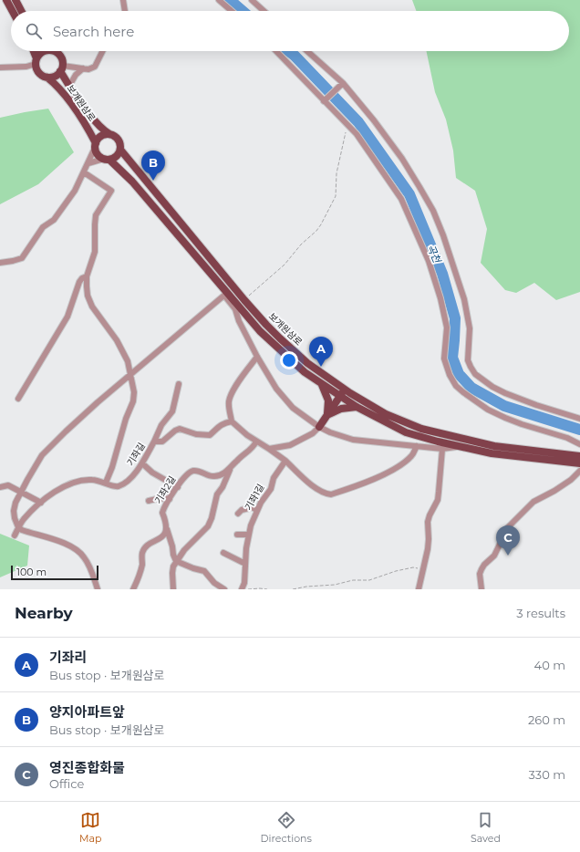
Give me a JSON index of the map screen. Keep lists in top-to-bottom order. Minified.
{"streets":{"main road":["보개원삼로"],"street":["기좌길","기좌2길","기좌1길"]},"water":["곡천"],"scale_bar":"100 m","page":{"search":"Search here","pins":["B","A","C"],"scale":"100 m","heading":["Nearby","3 results"],"list":[{"mark":"A","name":"기좌리","note":"Bus stop · 보개원삼로","value":"40 m"},{"mark":"B","name":"양지아파트앞","note":"Bus stop · 보개원삼로","value":"260 m"},{"mark":"C","name":"영진종합화물","note":"Office","value":"330 m"}],"nav":["Map","Directions","Saved"]}}
